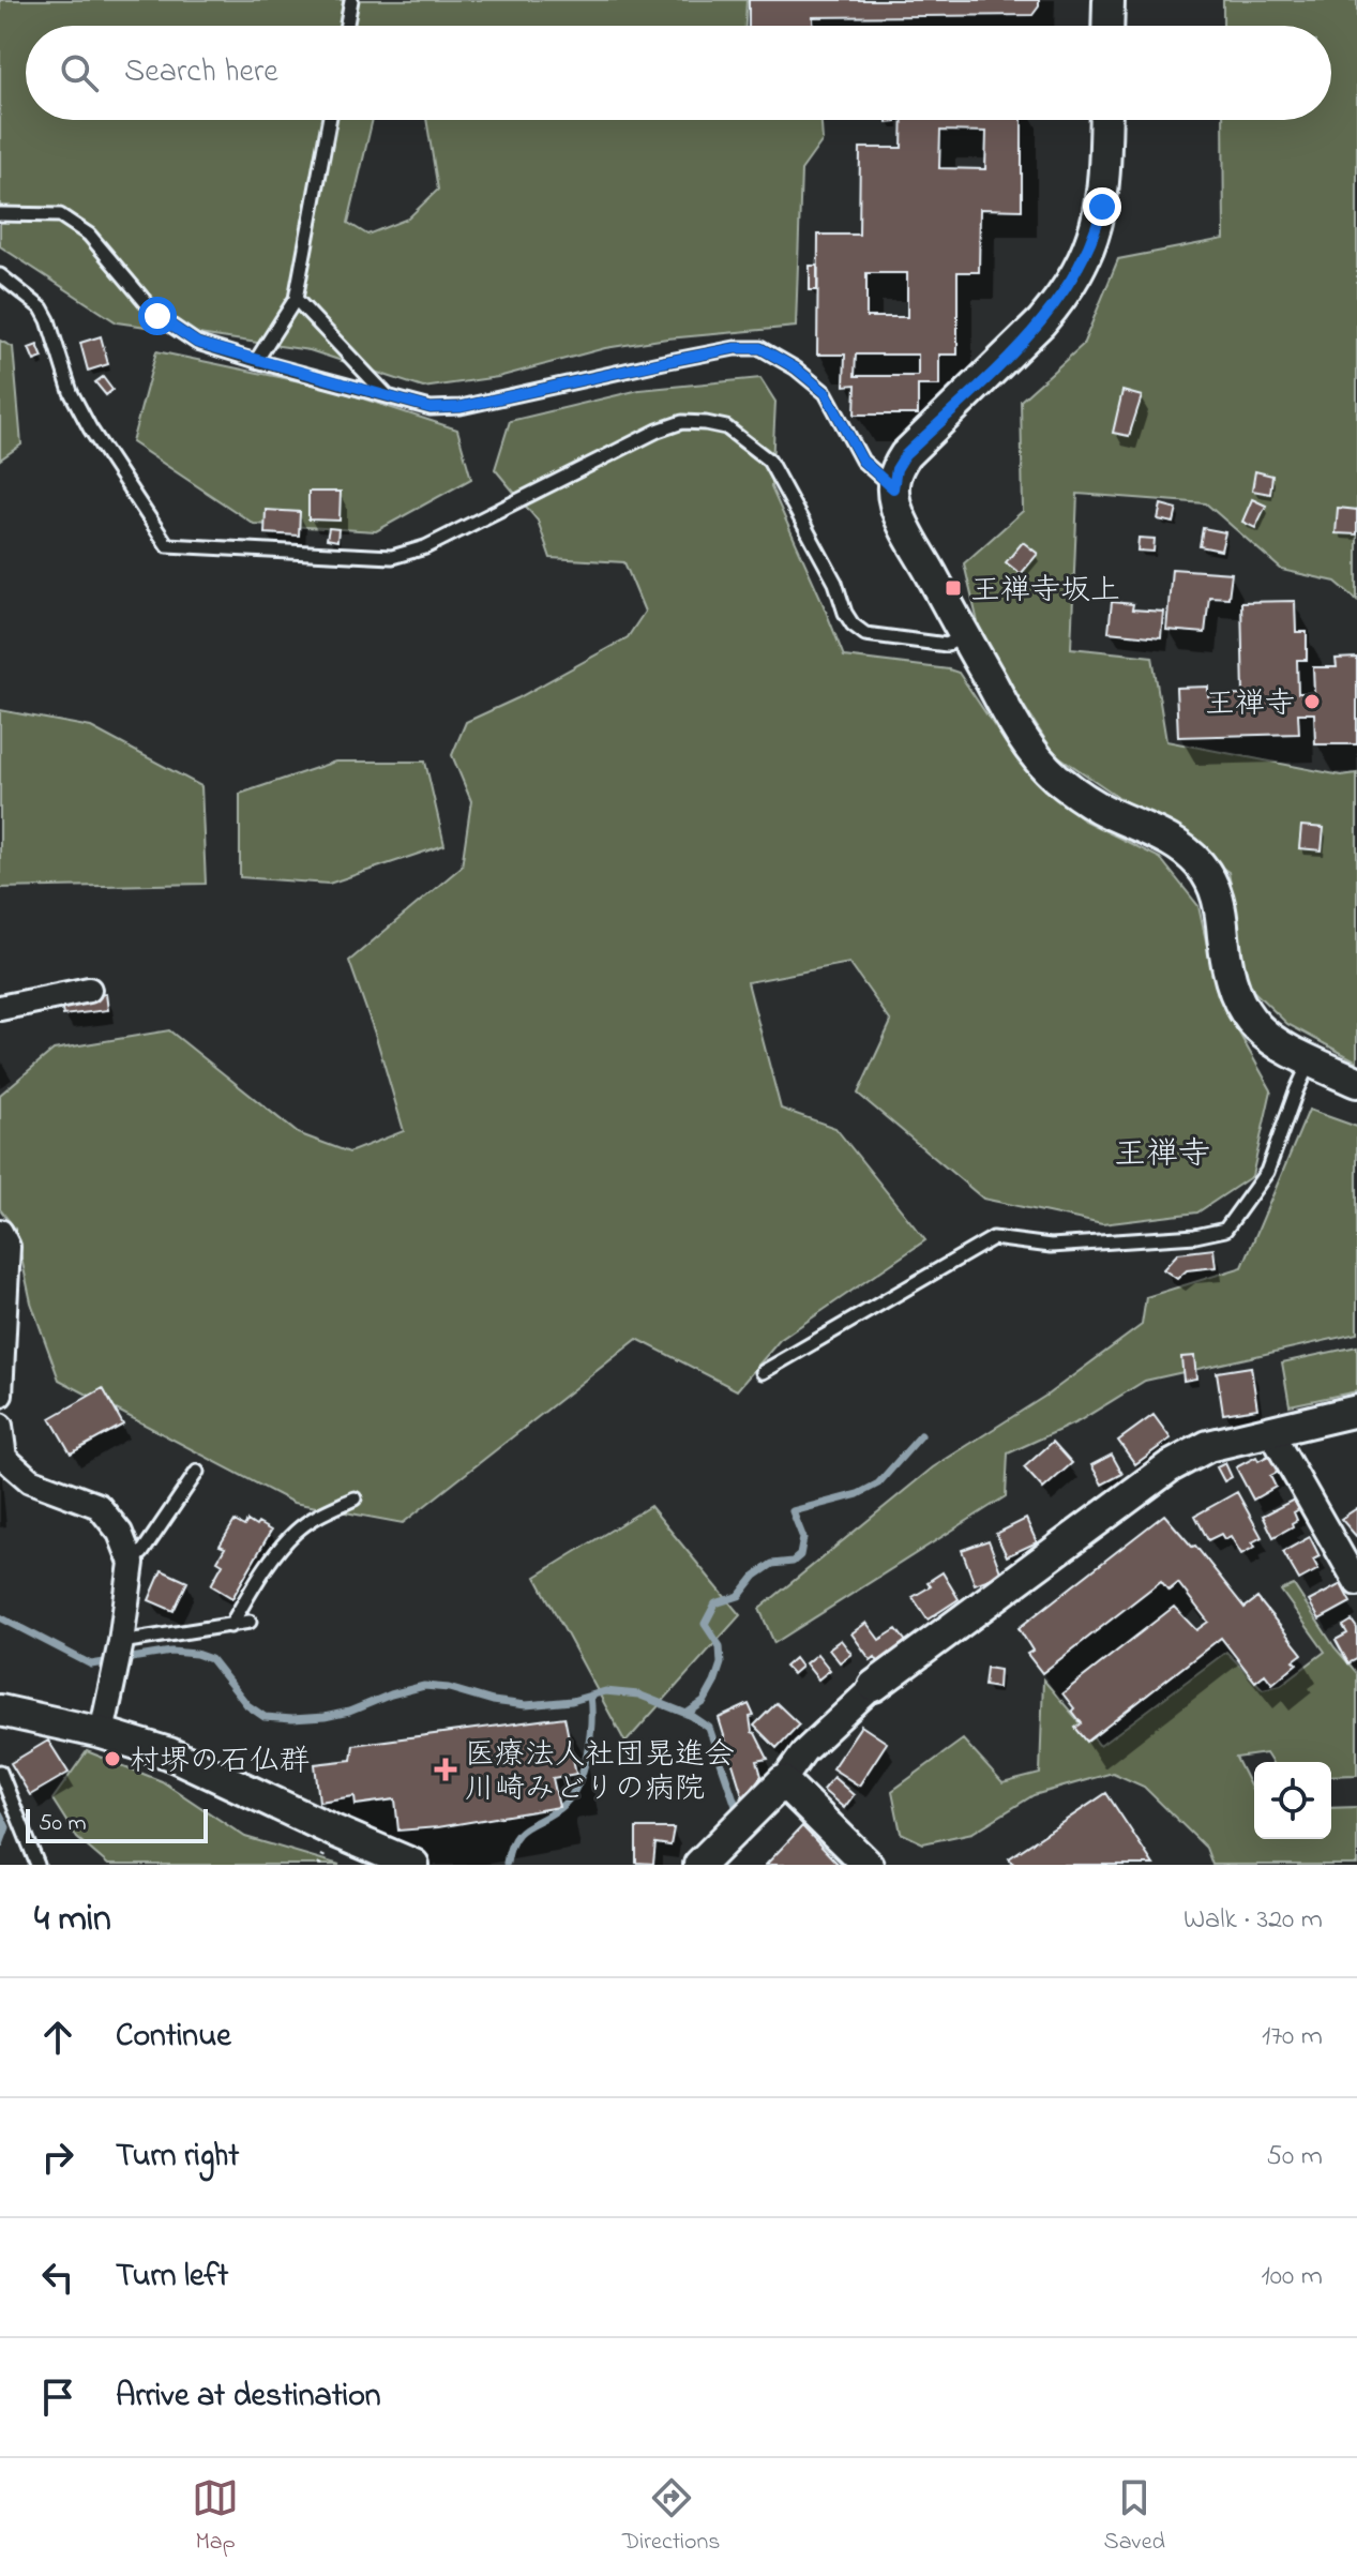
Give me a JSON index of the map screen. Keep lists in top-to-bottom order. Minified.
{"districts":["王禅寺"],"places":{"transit":["王禅寺坂上"],"other":["王禅寺","村堺の石仏群"],"health":["医療法人社団晃進会 川崎みどりの病院"]},"scale_bar":"50 m","page":{"search":"Search here","scale":"50 m","heading":["4 min","Walk · 320 m"],"list":[["Continue","170 m"],["Turn right","50 m"],["Turn left","100 m"],"Arrive at destination"],"nav":["Map","Directions","Saved"]}}
